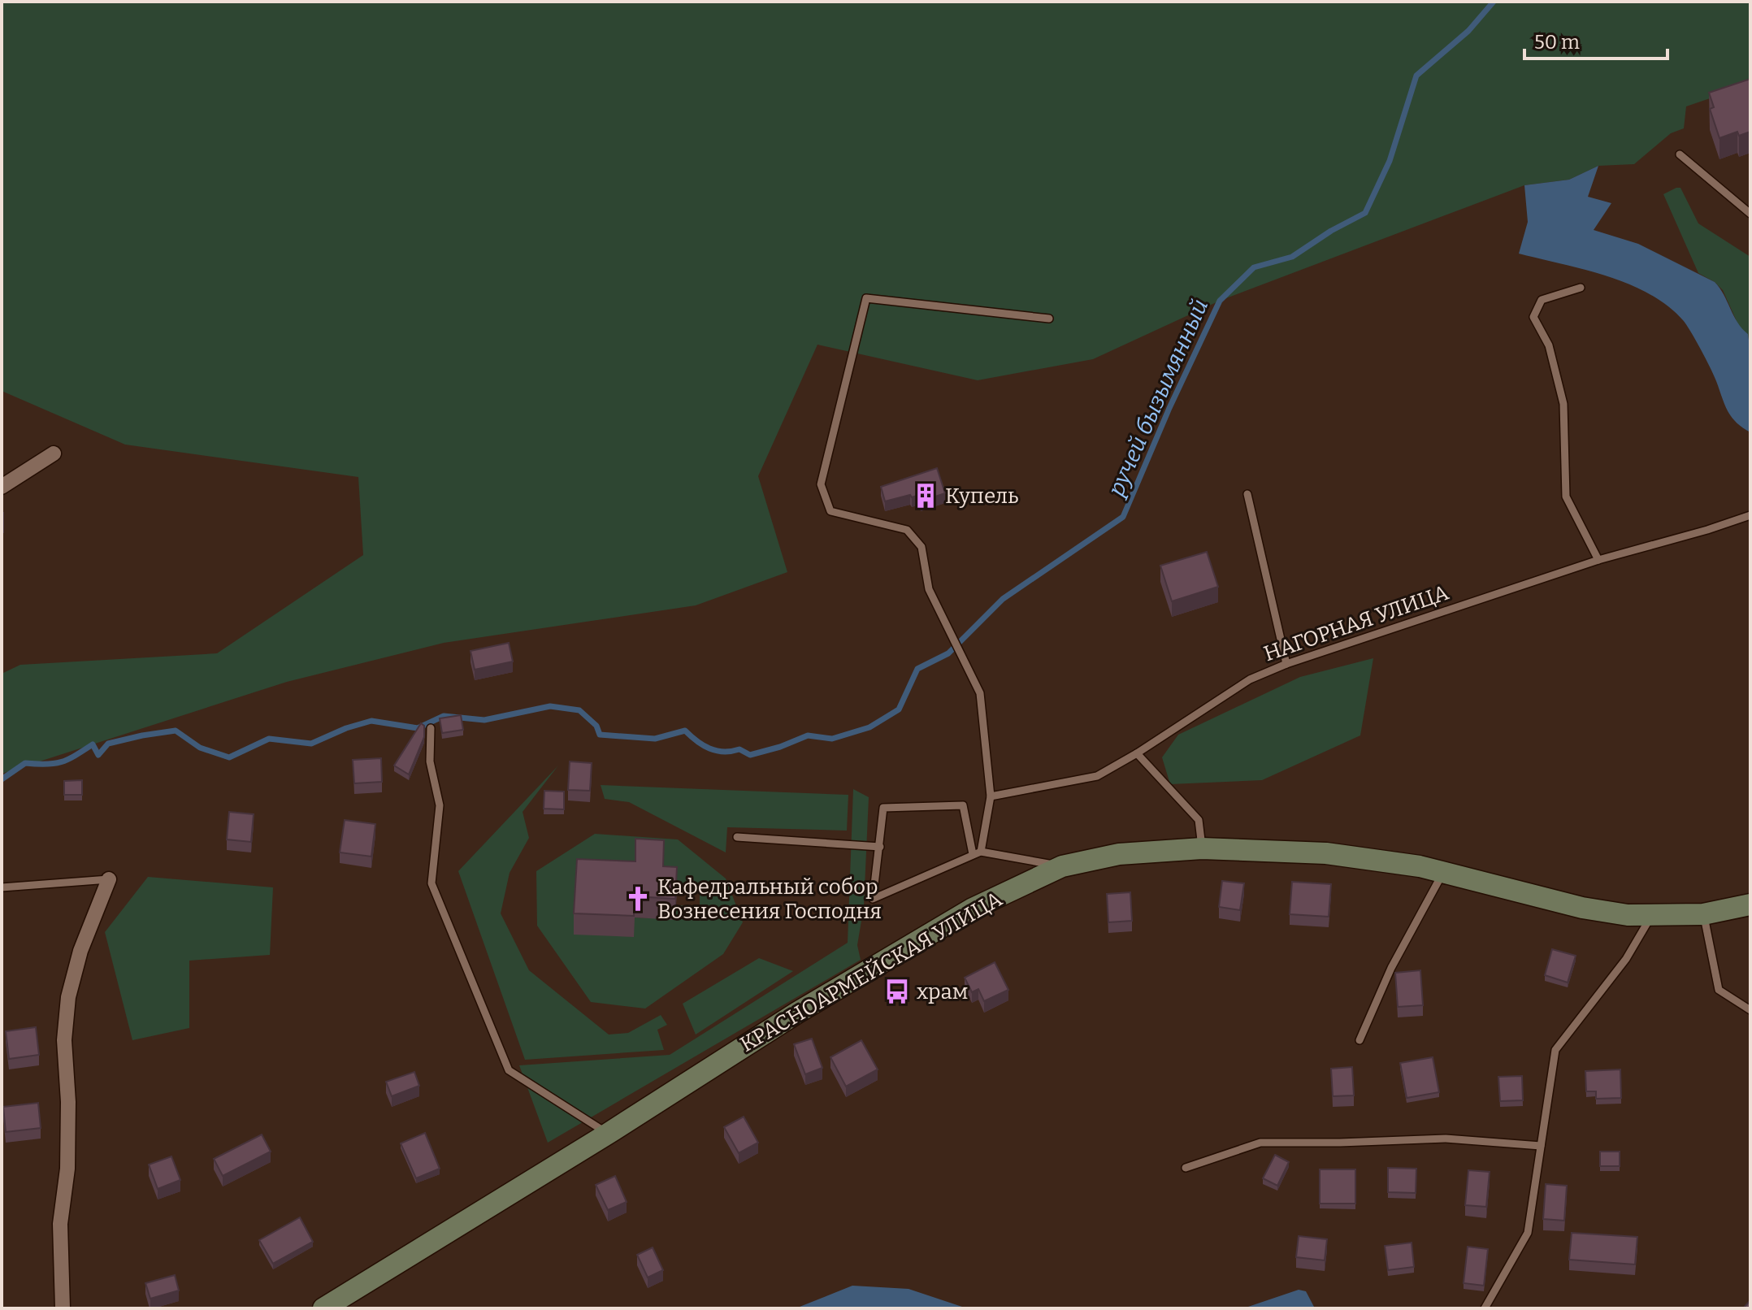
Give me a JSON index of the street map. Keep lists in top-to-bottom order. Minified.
{"streets":{"street":["КРАСНОАРМЕЙСКАЯ УЛИЦА"],"lane":["НАГОРНАЯ УЛИЦА"]},"water":["ручей бызымянный"],"places":{"building":["Купель"],"church":["Кафедральный собор Вознесения Господня"],"bus stop":["храм"]},"scale_bar":"50 m"}
